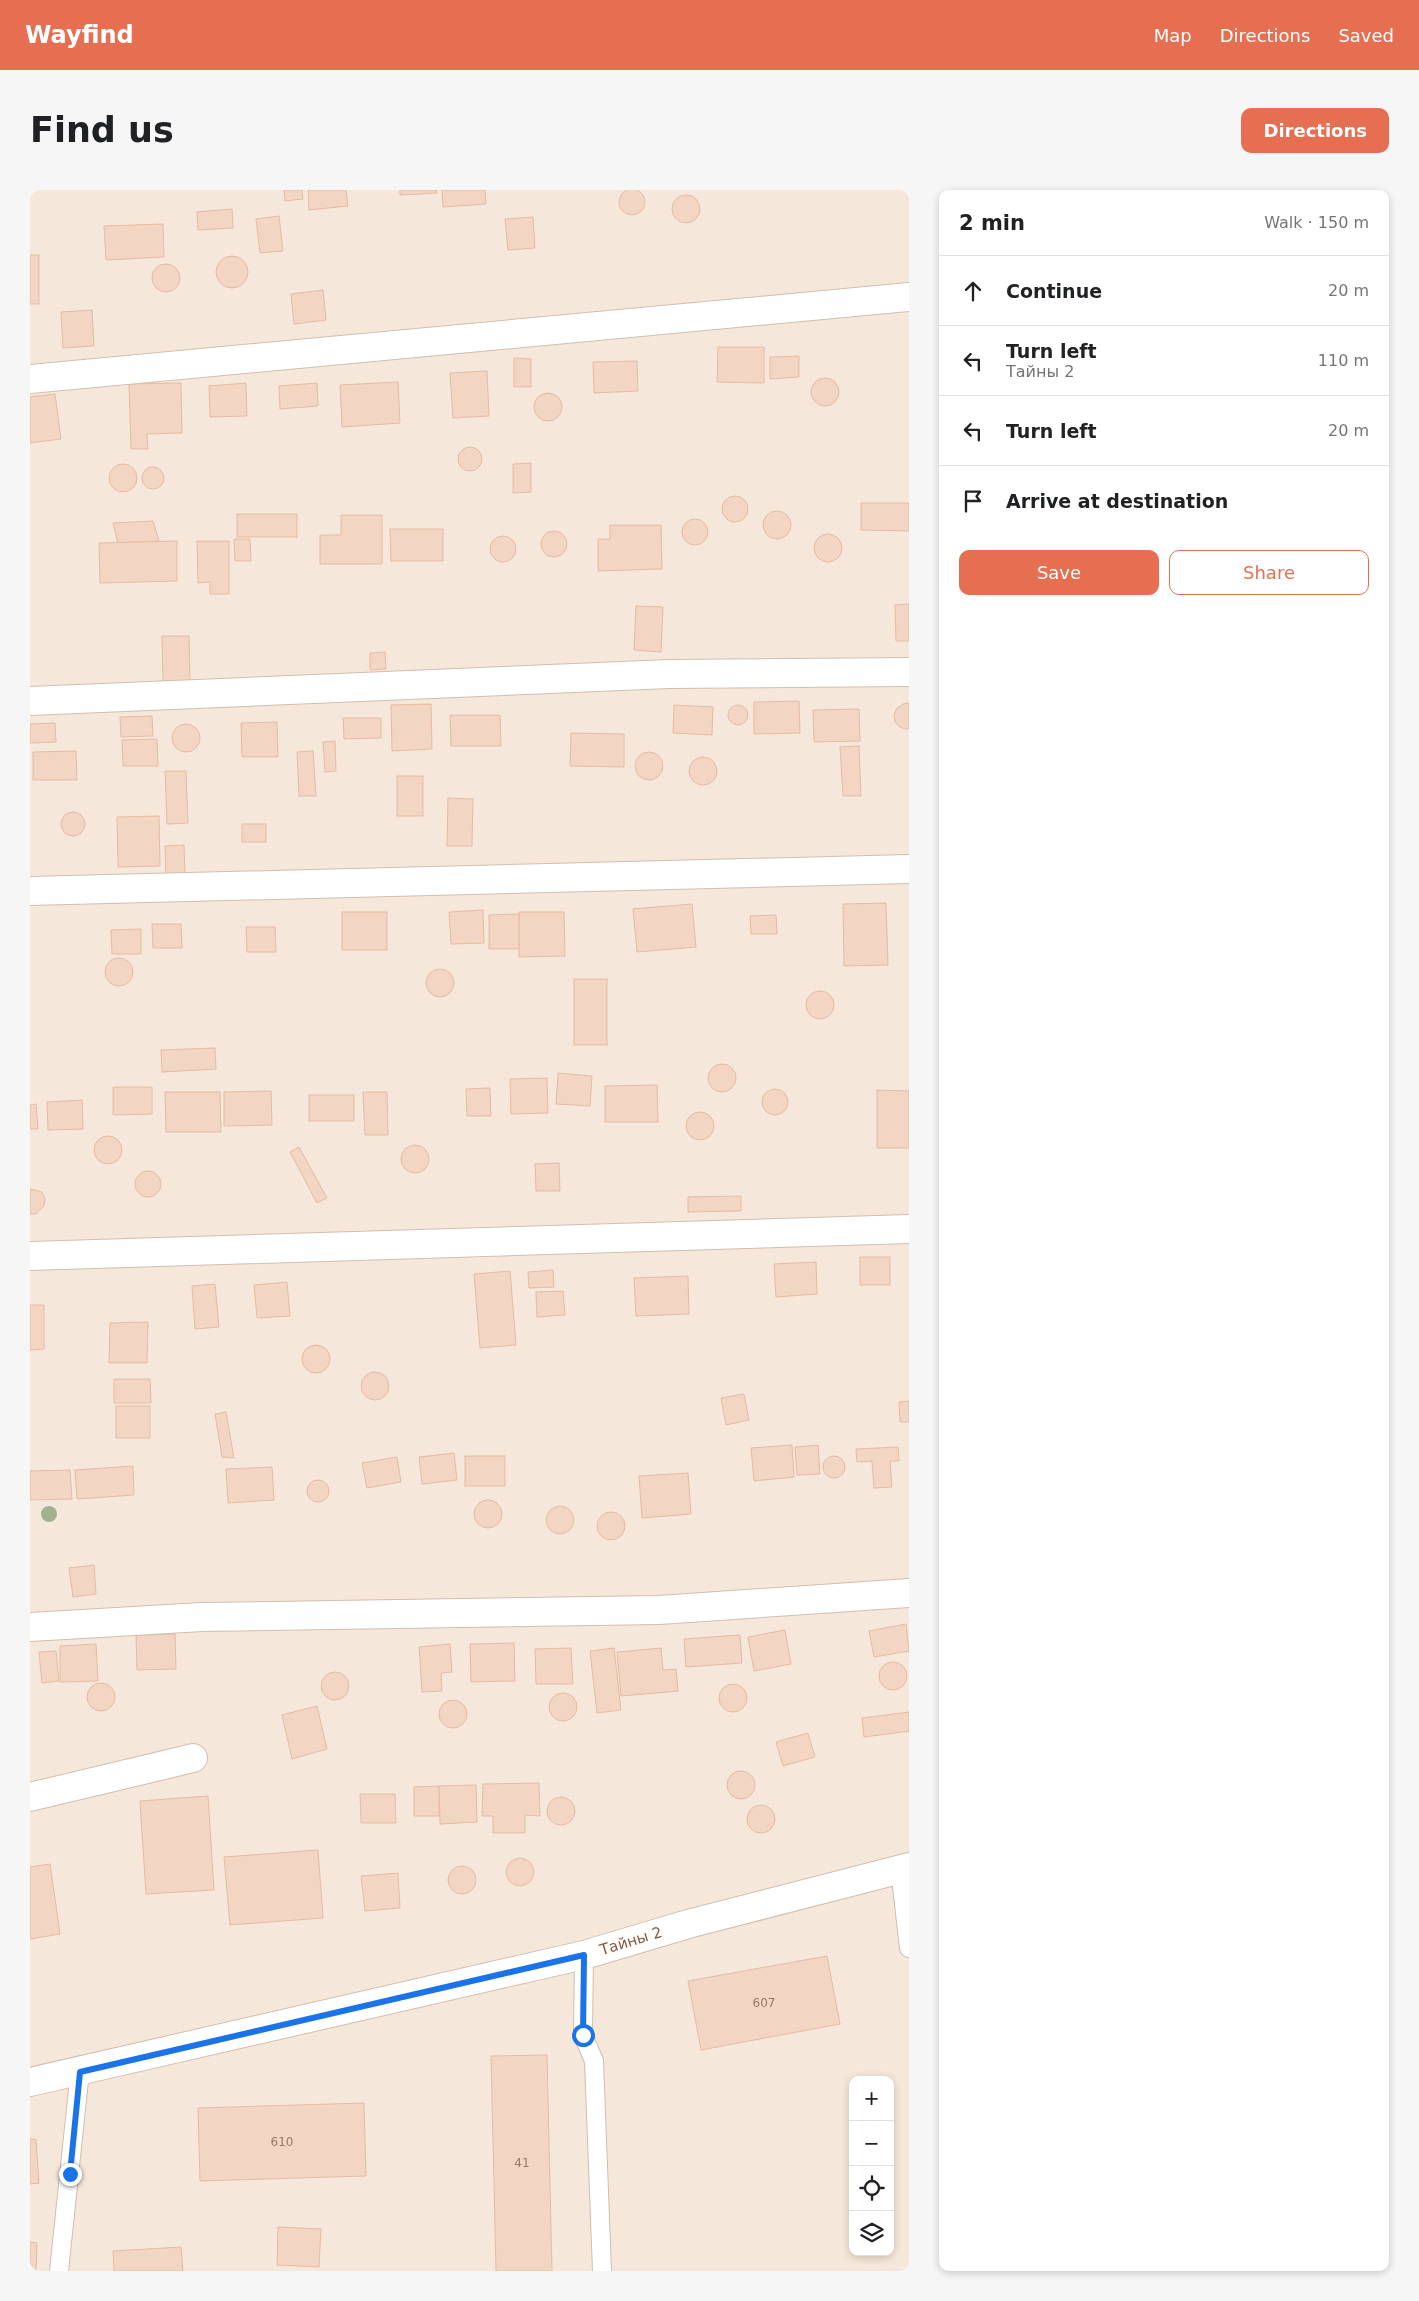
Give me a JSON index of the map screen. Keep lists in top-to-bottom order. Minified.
{"streets":{"street":["Тайны 2"]},"house_numbers":["607","610","41"],"page":{"header":"Wayfind","nav":["Map","Directions","Saved"],"buttons":["Directions",["Save","Share"]],"title":"Find us","heading":["2 min","Walk · 150 m"],"list":[["Continue","20 m"],["Turn left","Тайны 2","110 m"],["Turn left","20 m"],"Arrive at destination"],"map_buttons":["+","−"]}}
